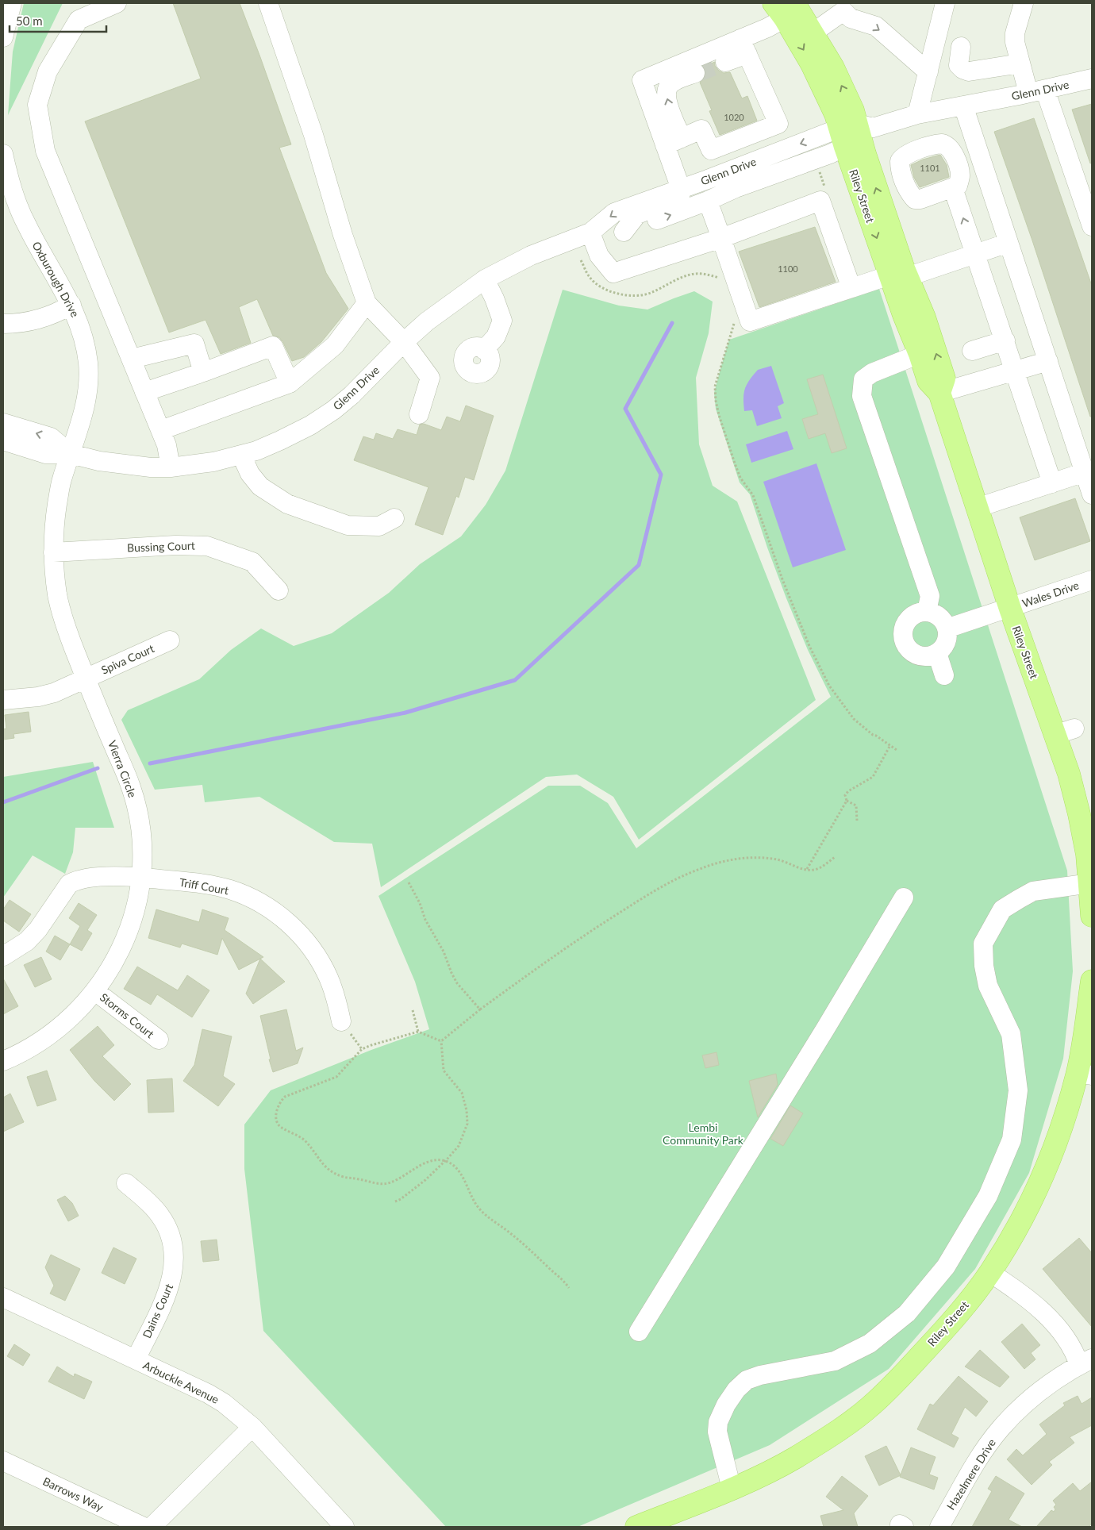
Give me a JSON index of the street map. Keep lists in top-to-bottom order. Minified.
{"streets":{"main road":["Riley Street"],"street":["Glenn Drive","Oxburough Drive","Bussing Court","Wales Drive","Spiva Court","Vierra Circle","Triff Court","Storms Court","Dains Court","Arbuckle Avenue","Hazelmere Drive","Barrows Way"]},"crossings":[["Glenn Drive","Riley Street"],["Glenn Drive","Oxburough Drive"],["Glenn Drive","Vierra Circle"],["Riley Street","Wales Drive"],["Riley Street","Hazelmere Drive"],["Oxburough Drive","Vierra Circle"],["Bussing Court","Vierra Circle"],["Spiva Court","Vierra Circle"],["Vierra Circle","Triff Court"],["Vierra Circle","Storms Court"],["Dains Court","Arbuckle Avenue"]],"parks":["Lembi Community Park"],"house_numbers":["1020","1101","1100"],"scale_bar":"50 m"}
